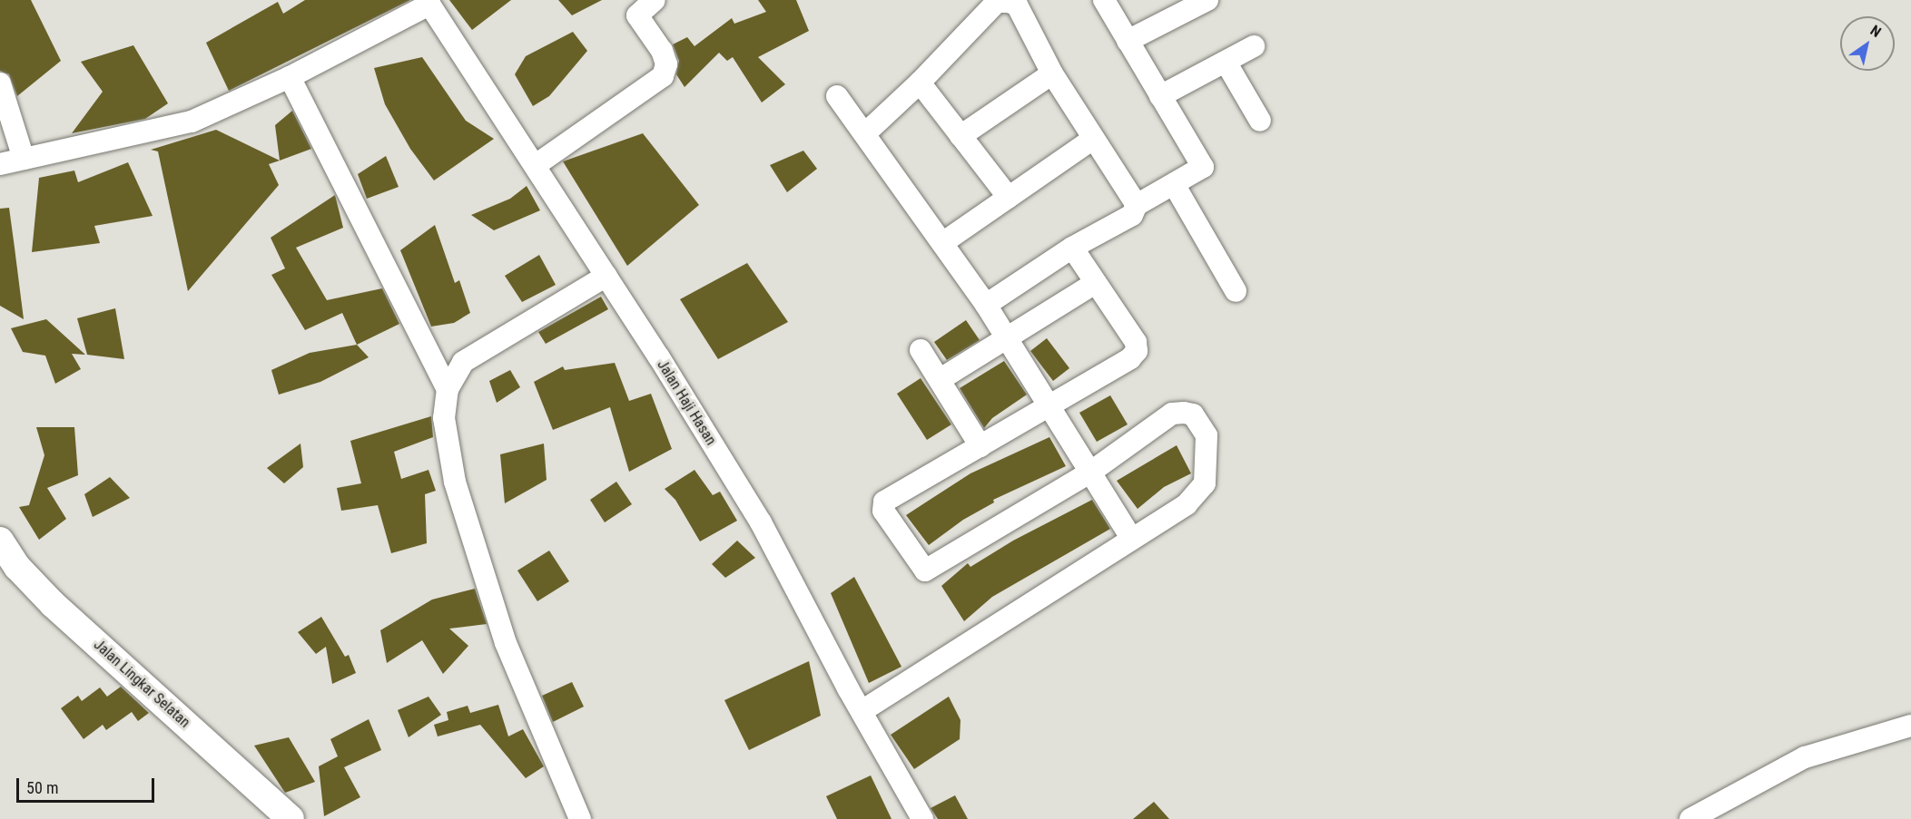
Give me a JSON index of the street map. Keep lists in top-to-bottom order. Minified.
{"streets":{"street":["Jalan Haji Hasan","Jalan Lingkar Selatan"]},"scale_bar":"50 m","north":"top right"}
